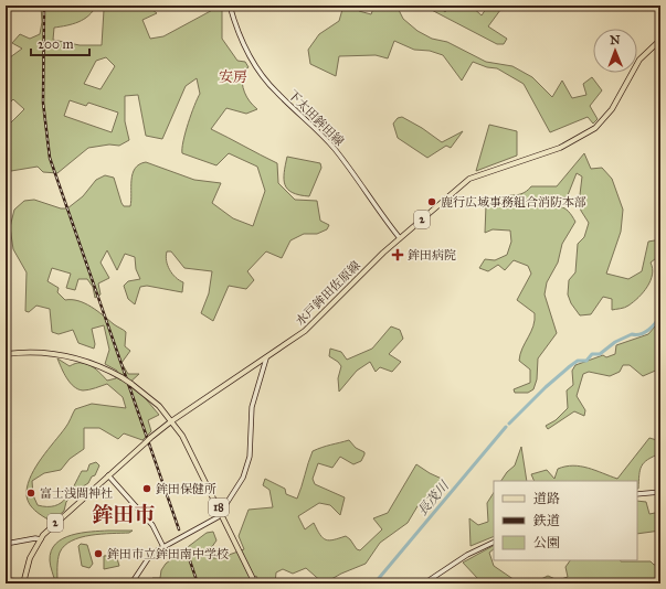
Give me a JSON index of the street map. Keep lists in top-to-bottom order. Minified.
{"streets":{"main road":["2","水戸鉾田佐原線","18"],"street":["下太田鉾田線"]},"crossings":[["下太田鉾田線","水戸鉾田佐原線"],["水戸鉾田佐原線","18"]],"districts":["安房","鉾田市"],"water":["長茂川"],"places":{"other":["鹿行広域事務組合消防本部","鉾田保健所","富士浅間神社","鉾田市立鉾田南中学校"],"health":["鉾田病院"]},"legend":["道路","鉄道","公園"],"scale_bar":"200 m","north":"top"}
